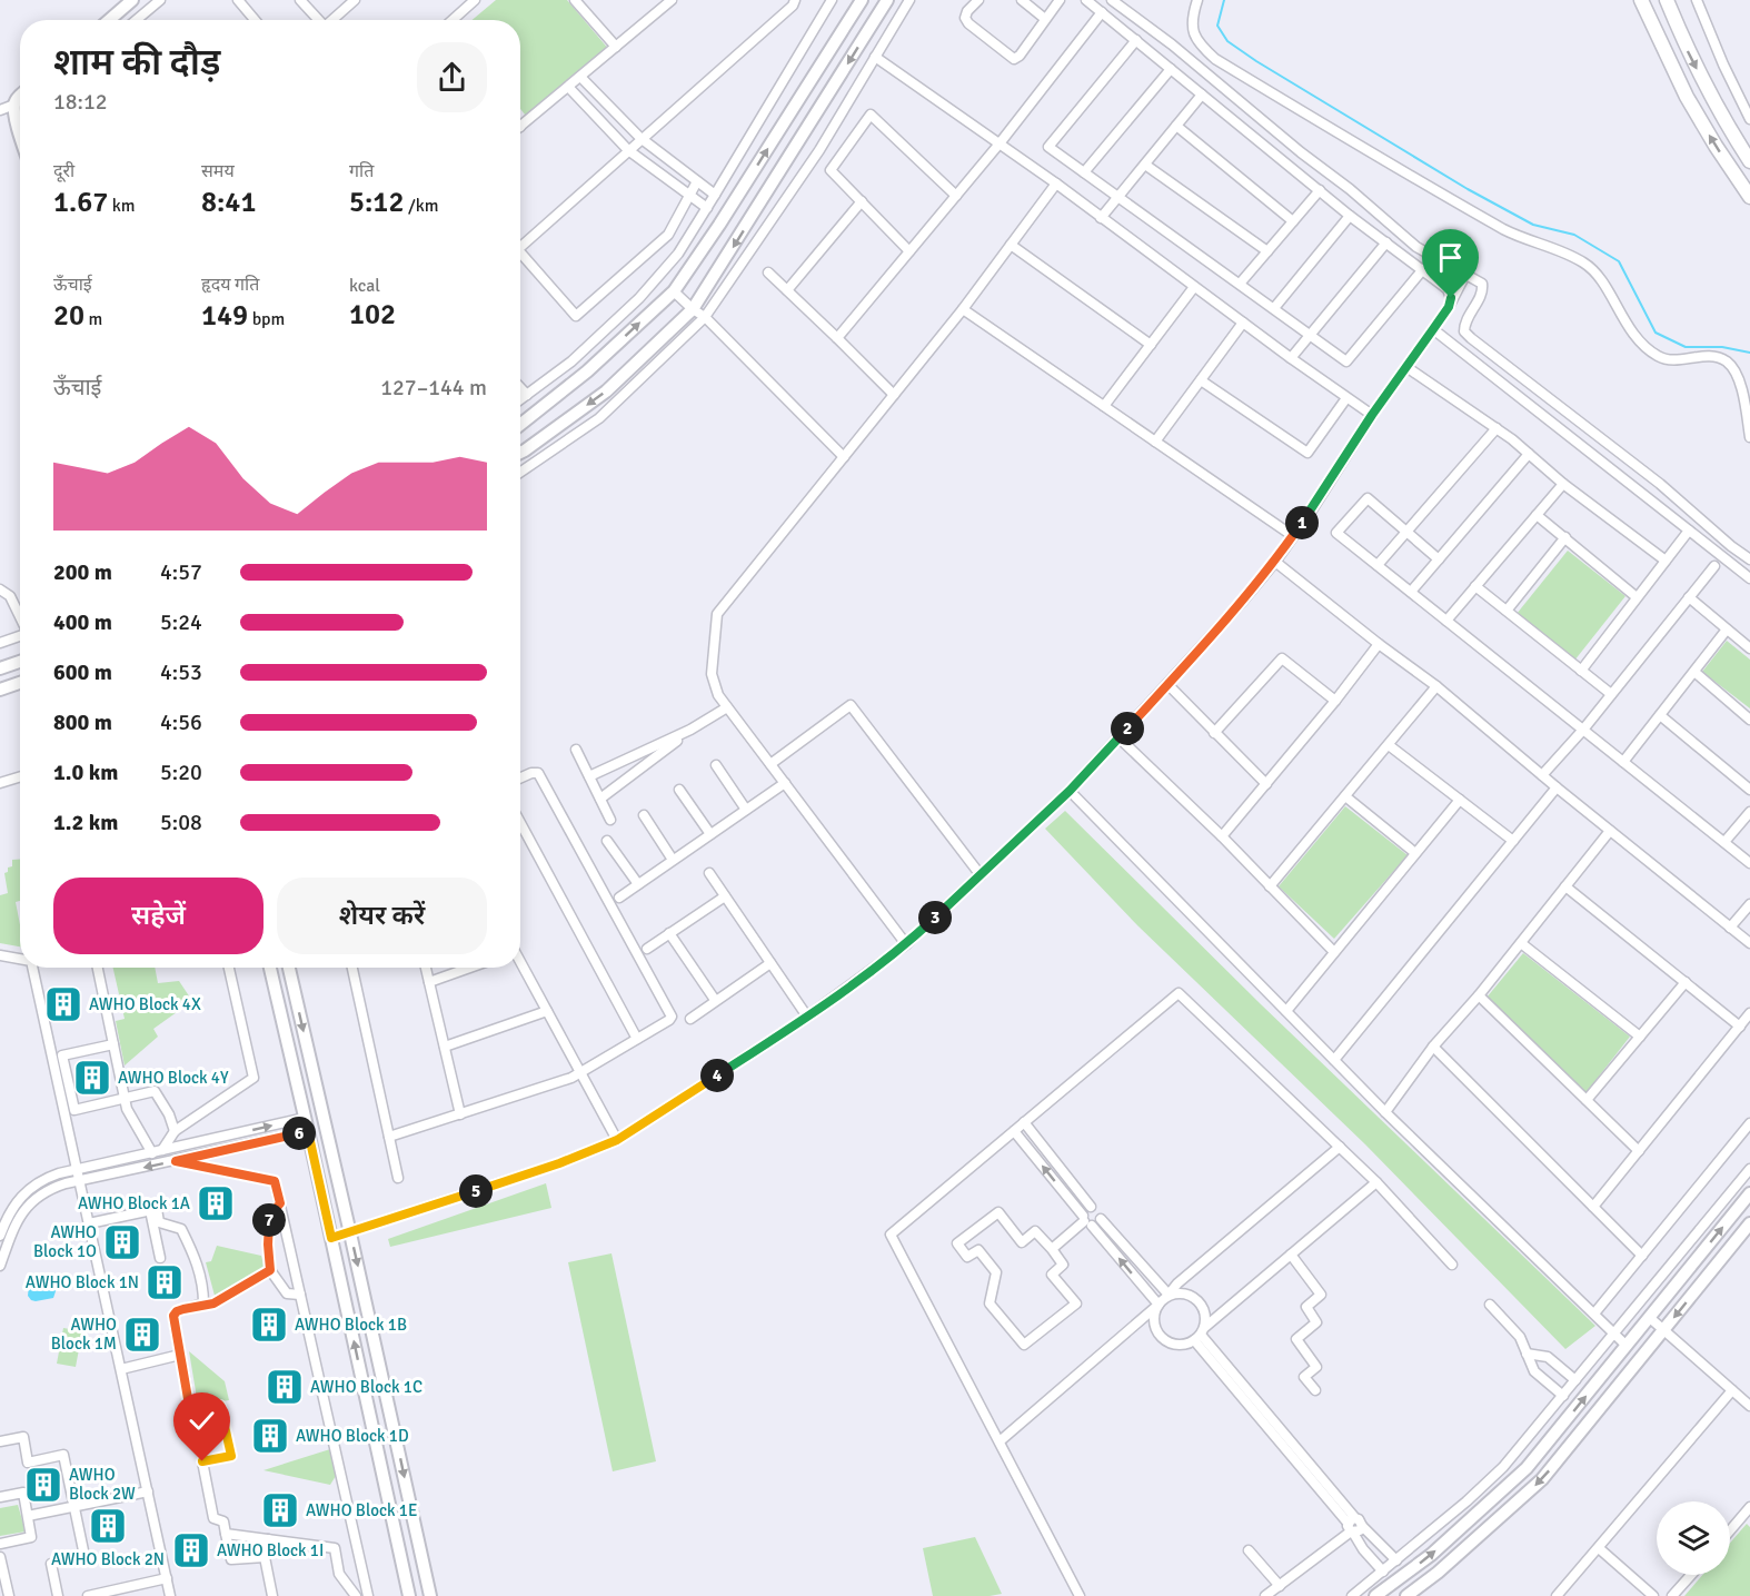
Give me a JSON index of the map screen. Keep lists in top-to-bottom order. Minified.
{"places":{"building":["AWHO Block 4X","AWHO Block 4Y","AWHO Block 1A","AWHO Block 1O","AWHO Block 1N","AWHO Block 1B","AWHO Block 1M","AWHO Block 1C","AWHO Block 1D","AWHO Block 2W","AWHO Block 1E","AWHO Block 2N","AWHO Block 1I"]},"page":{"heading":["शाम की दौड़","18:12"],"stats":[["दूरी","1.67 km"],["समय","8:41"],["गति","5:12 /km"],["ऊँचाई","20 m"],["हृदय गति","149 bpm"],["kcal","102"]],"chart":["ऊँचाई","127–144 m"],"pins":["1","2","3","4","6","5","7"],"list":[{"name":"200 m","note":"4:57"},{"name":"400 m","note":"5:24"},{"name":"600 m","note":"4:53"},{"name":"800 m","note":"4:56"},{"name":"1.0 km","note":"5:20"},{"name":"1.2 km","note":"5:08"}],"buttons":["सहेजें","शेयर करें"]}}
